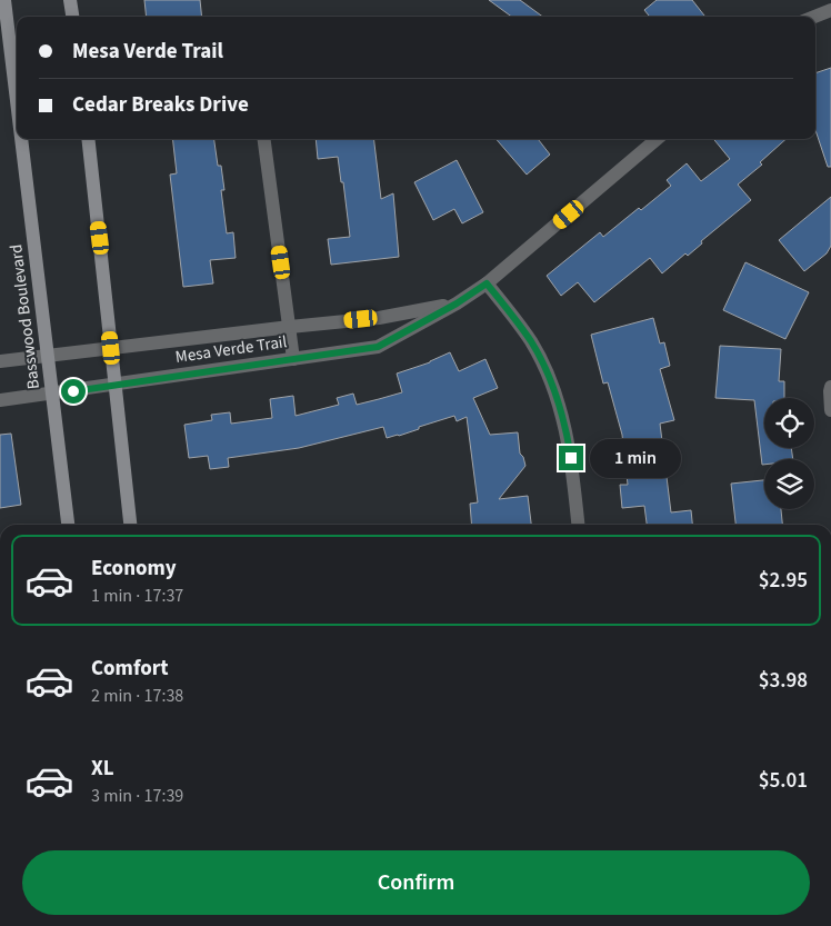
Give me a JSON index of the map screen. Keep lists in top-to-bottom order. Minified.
{"streets":{"main road":["Basswood Boulevard"],"street":["Mesa Verde Trail"]},"crossings":[["Basswood Boulevard","Mesa Verde Trail"]],"page":{"banner":["Mesa Verde Trail","Cedar Breaks Drive"],"bubble":"1 min","list":[{"name":"Economy","note":"1 min · 17:37","value":"$2.95"},{"name":"Comfort","note":"2 min · 17:38","value":"$3.98"},{"name":"XL","note":"3 min · 17:39","value":"$5.01"}],"buttons":"Confirm"}}
